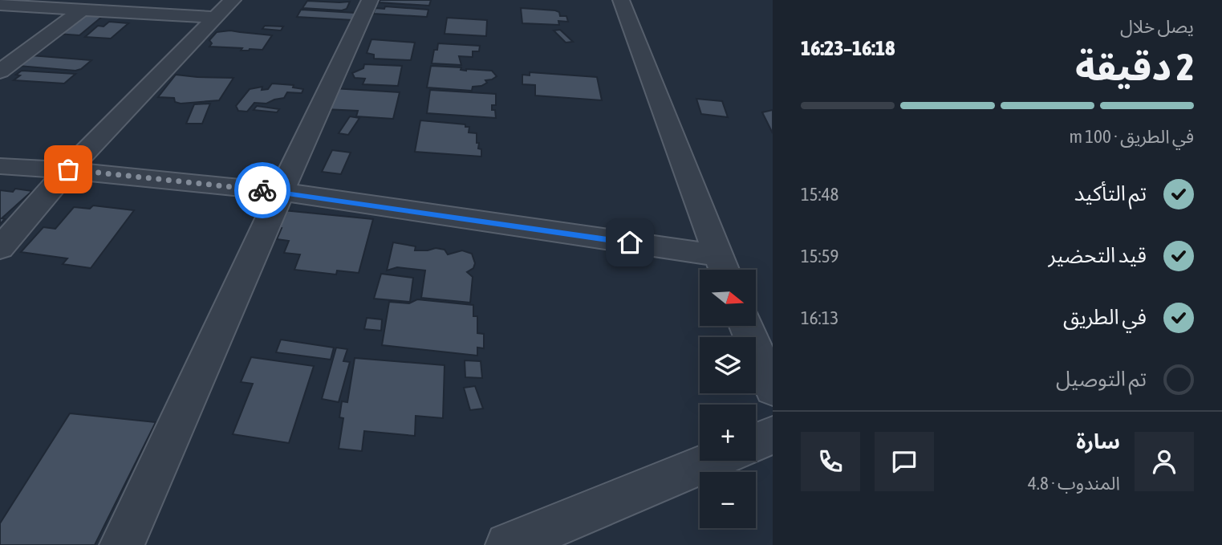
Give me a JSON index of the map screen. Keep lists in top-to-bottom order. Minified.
{"north":"right","page":{"heading":["2 دقيقة","يصل خلال","16:18–16:23"],"panel":["سارة","المندوب · 4.8"],"bar":"في الطريق · 100 m","list":[["تم التأكيد","15:48"],["قيد التحضير","15:59"],["في الطريق","16:13"],"تم التوصيل"],"map_buttons":["+","−"]}}
